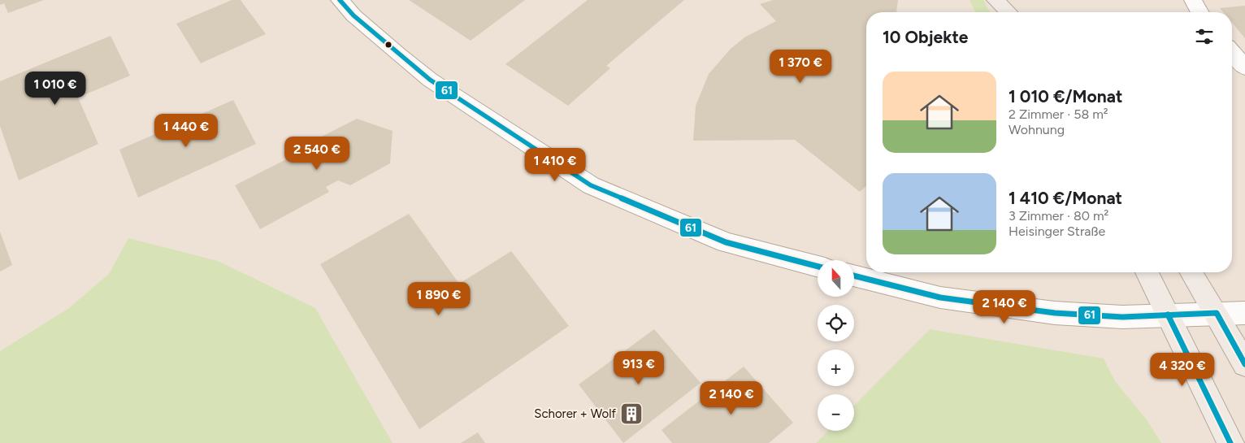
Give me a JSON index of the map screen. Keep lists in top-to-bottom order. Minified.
{"places":{"building":["Schorer + Wolf"]},"lines":["transit line 61"],"north":"top","page":{"heading":"10 Objekte","price":["1 370 €","1 010 €","1 440 €","2 540 €","1 410 €","1 890 €","2 140 €","913 €","4 320 €","2 140 €"],"list":[{"name":"1 010 €/Monat","note":"2 Zimmer · 58 m² · Wohnung"},{"name":"1 410 €/Monat","note":"3 Zimmer · 80 m² · Heisinger Straße"}],"map_buttons":["+","−"]}}
